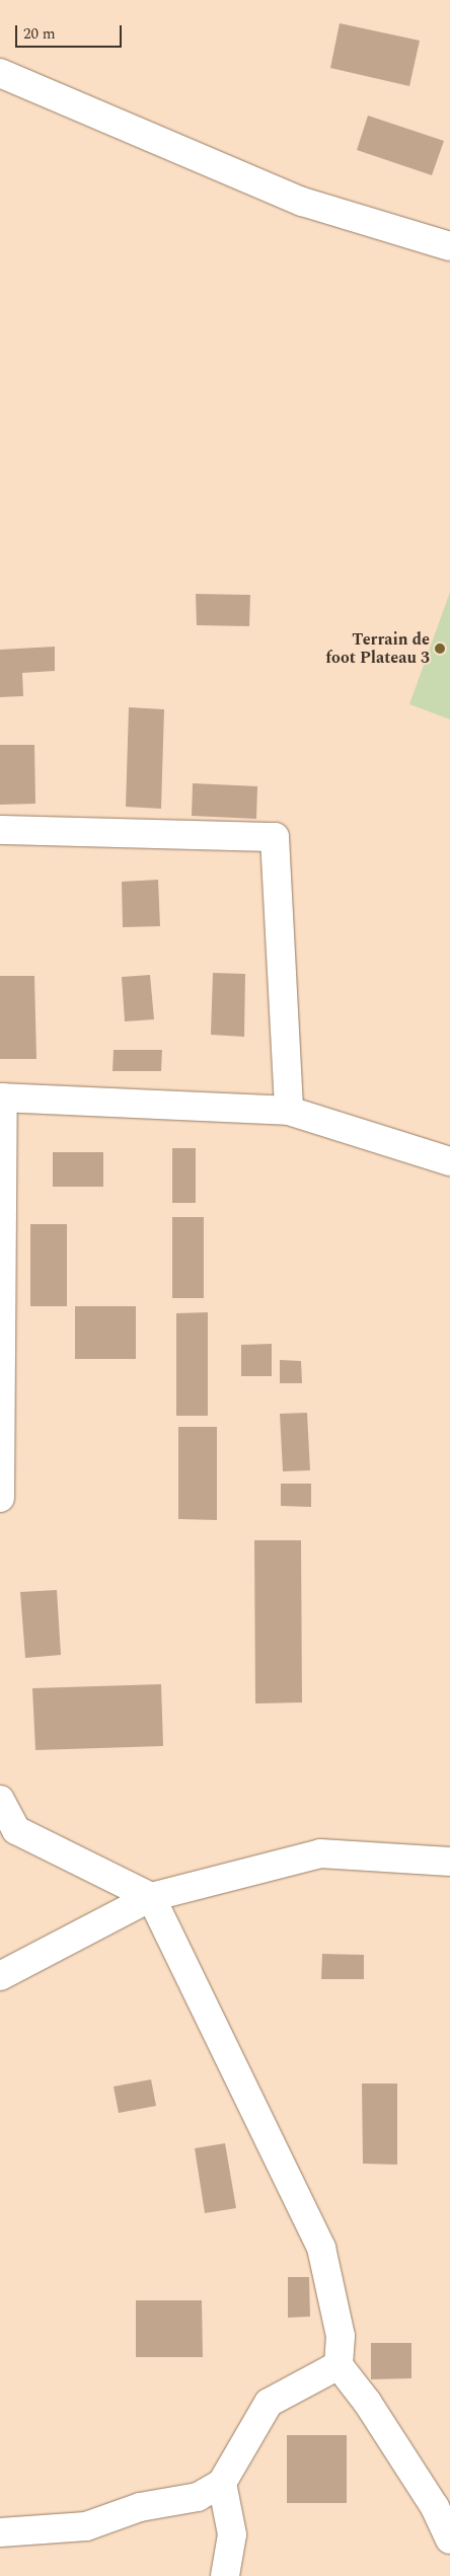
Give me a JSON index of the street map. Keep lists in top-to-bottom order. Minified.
{"places":["Terrain de foot Plateau 3"],"scale_bar":"20 m"}
